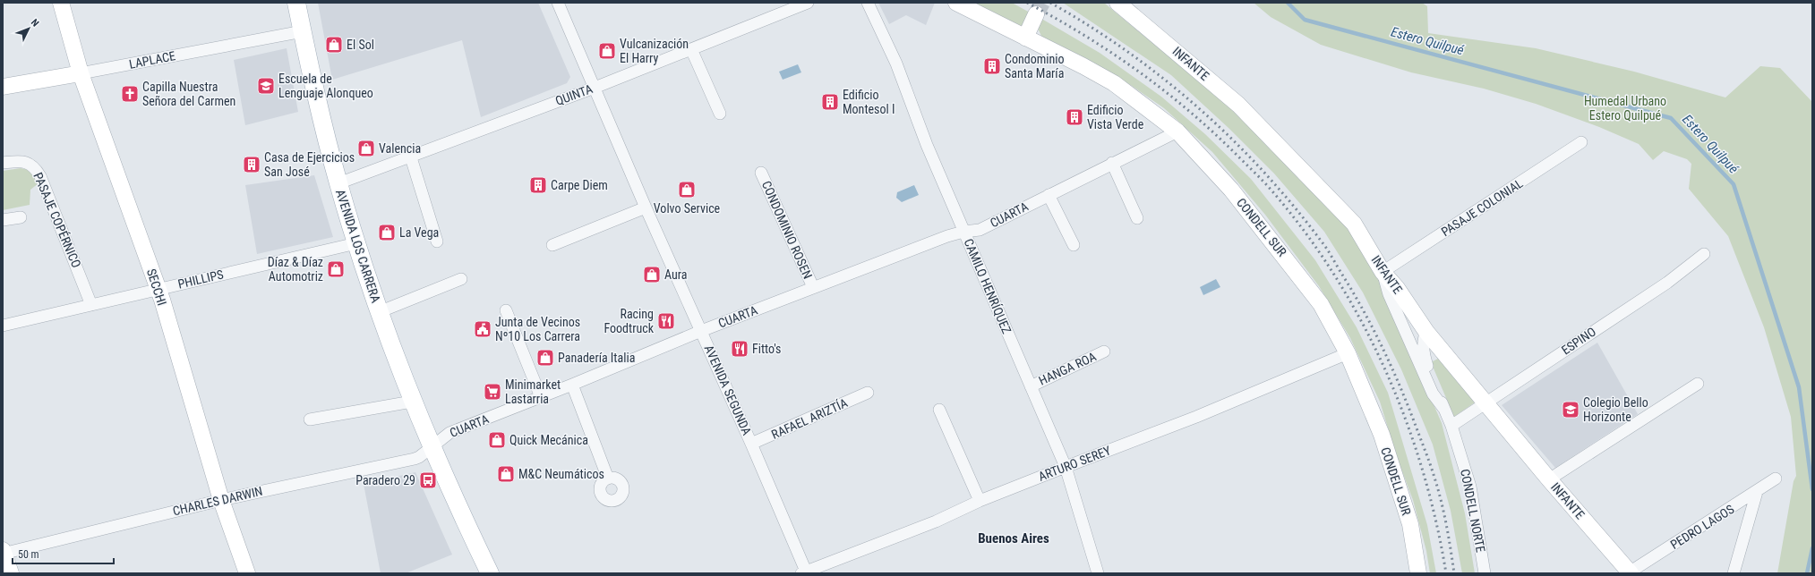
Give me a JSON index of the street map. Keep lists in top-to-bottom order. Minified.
{"streets":{"main road":["AVENIDA LOS CARRERA"],"street":["LAPLACE","INFANTE","QUINTA","PASAJE COLONIAL","CUARTA","PASAJE COPÉRNICO","CONDELL SUR","CONDOMINIO ROSEN","PHILLIPS","CAMILO HENRÍQUEZ","SECCHI","ESPINO","HANGA ROA","AVENIDA SEGUNDA","RAFAEL ARIZTÍA","ARTURO SEREY","CHARLES DARWIN","CONDELL NORTE","PEDRO LAGOS"]},"crossings":[["LAPLACE","AVENIDA LOS CARRERA"],["LAPLACE","SECCHI"],["INFANTE","PASAJE COLONIAL"],["INFANTE","ESPINO"],["INFANTE","CONDELL NORTE"],["INFANTE","PEDRO LAGOS"],["QUINTA","AVENIDA LOS CARRERA"],["QUINTA","AVENIDA SEGUNDA"],["PASAJE COLONIAL","CONDELL NORTE"],["CUARTA","CONDELL SUR"],["CUARTA","CONDOMINIO ROSEN"],["CUARTA","AVENIDA LOS CARRERA"],["CUARTA","CAMILO HENRÍQUEZ"],["CUARTA","AVENIDA SEGUNDA"],["CUARTA","CHARLES DARWIN"],["PASAJE COPÉRNICO","PHILLIPS"],["CONDELL SUR","ARTURO SEREY"],["AVENIDA LOS CARRERA","PHILLIPS"],["AVENIDA LOS CARRERA","CHARLES DARWIN"],["PHILLIPS","SECCHI"],["CAMILO HENRÍQUEZ","HANGA ROA"],["CAMILO HENRÍQUEZ","ARTURO SEREY"],["SECCHI","CHARLES DARWIN"],["ESPINO","CONDELL NORTE"],["AVENIDA SEGUNDA","RAFAEL ARIZTÍA"],["AVENIDA SEGUNDA","ARTURO SEREY"]],"districts":["Buenos Aires"],"water":["Estero Quilpué"],"parks":["Humedal Urbano Estero Quilpué"],"places":{"shop":["El Sol","Vulcanización El Harry","Valencia","Volvo Service","La Vega","Díaz & Díaz Automotriz","Aura","Panadería Italia","Quick Mecánica","M&C Neumáticos"],"building":["Condominio Santa María","Edificio Montesol I","Edificio Vista Verde","Casa de Ejercicios San José","Carpe Diem"],"school or university":["Escuela de Lenguaje Alonqueo","Colegio Bello Horizonte"],"church":["Capilla Nuestra Señora del Carmen"],"restaurant":["Racing Foodtruck","Fitto's"],"public building":["Junta de Vecinos Nº10 Los Carrera"],"supermarket":["Minimarket Lastarria"],"bus stop":["Paradero 29"]},"scale_bar":"50 m","north":"top right"}
